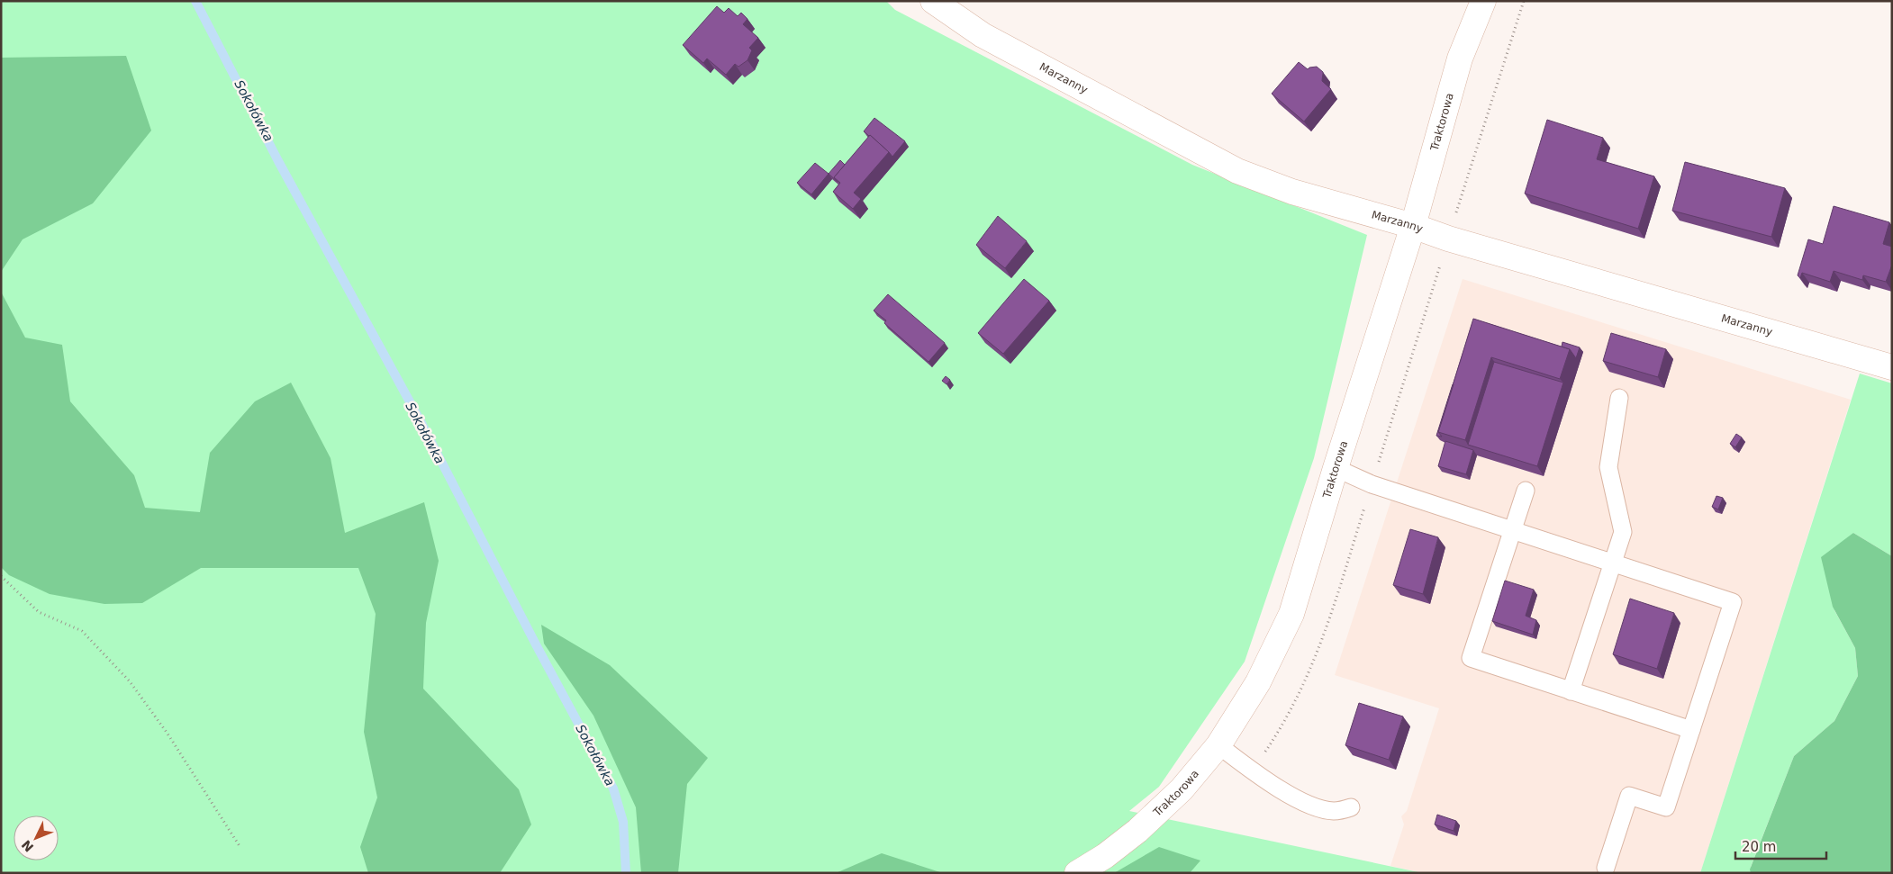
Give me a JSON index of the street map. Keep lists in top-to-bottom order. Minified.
{"streets":{"street":["Marzanny","Traktorowa"]},"crossings":[["Marzanny","Traktorowa"]],"water":["Sokołówka"],"scale_bar":"20 m","north":"bottom left"}
